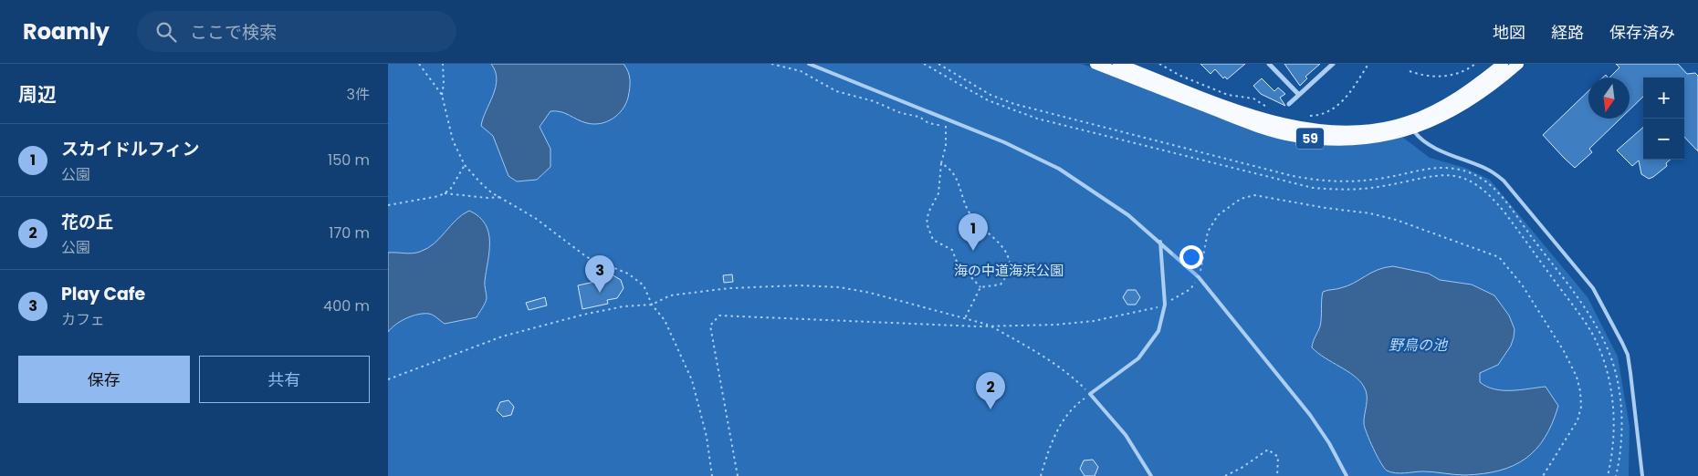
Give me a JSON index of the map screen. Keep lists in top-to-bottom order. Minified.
{"streets":{"main road":["59"]},"water":["野鳥の池"],"parks":["海の中道海浜公園"],"north":"bottom","page":{"header":"Roamly","search":"ここで検索","nav":["地図","経路","保存済み"],"heading":["周辺","3件"],"map_buttons":["+","−"],"list":[{"mark":"1","name":"スカイドルフィン","note":"公園","value":"150 m"},{"mark":"2","name":"花の丘","note":"公園","value":"170 m"},{"mark":"3","name":"Play Cafe","note":"カフェ","value":"400 m"}],"pins":["1","3","2"],"buttons":["保存","共有"]}}
